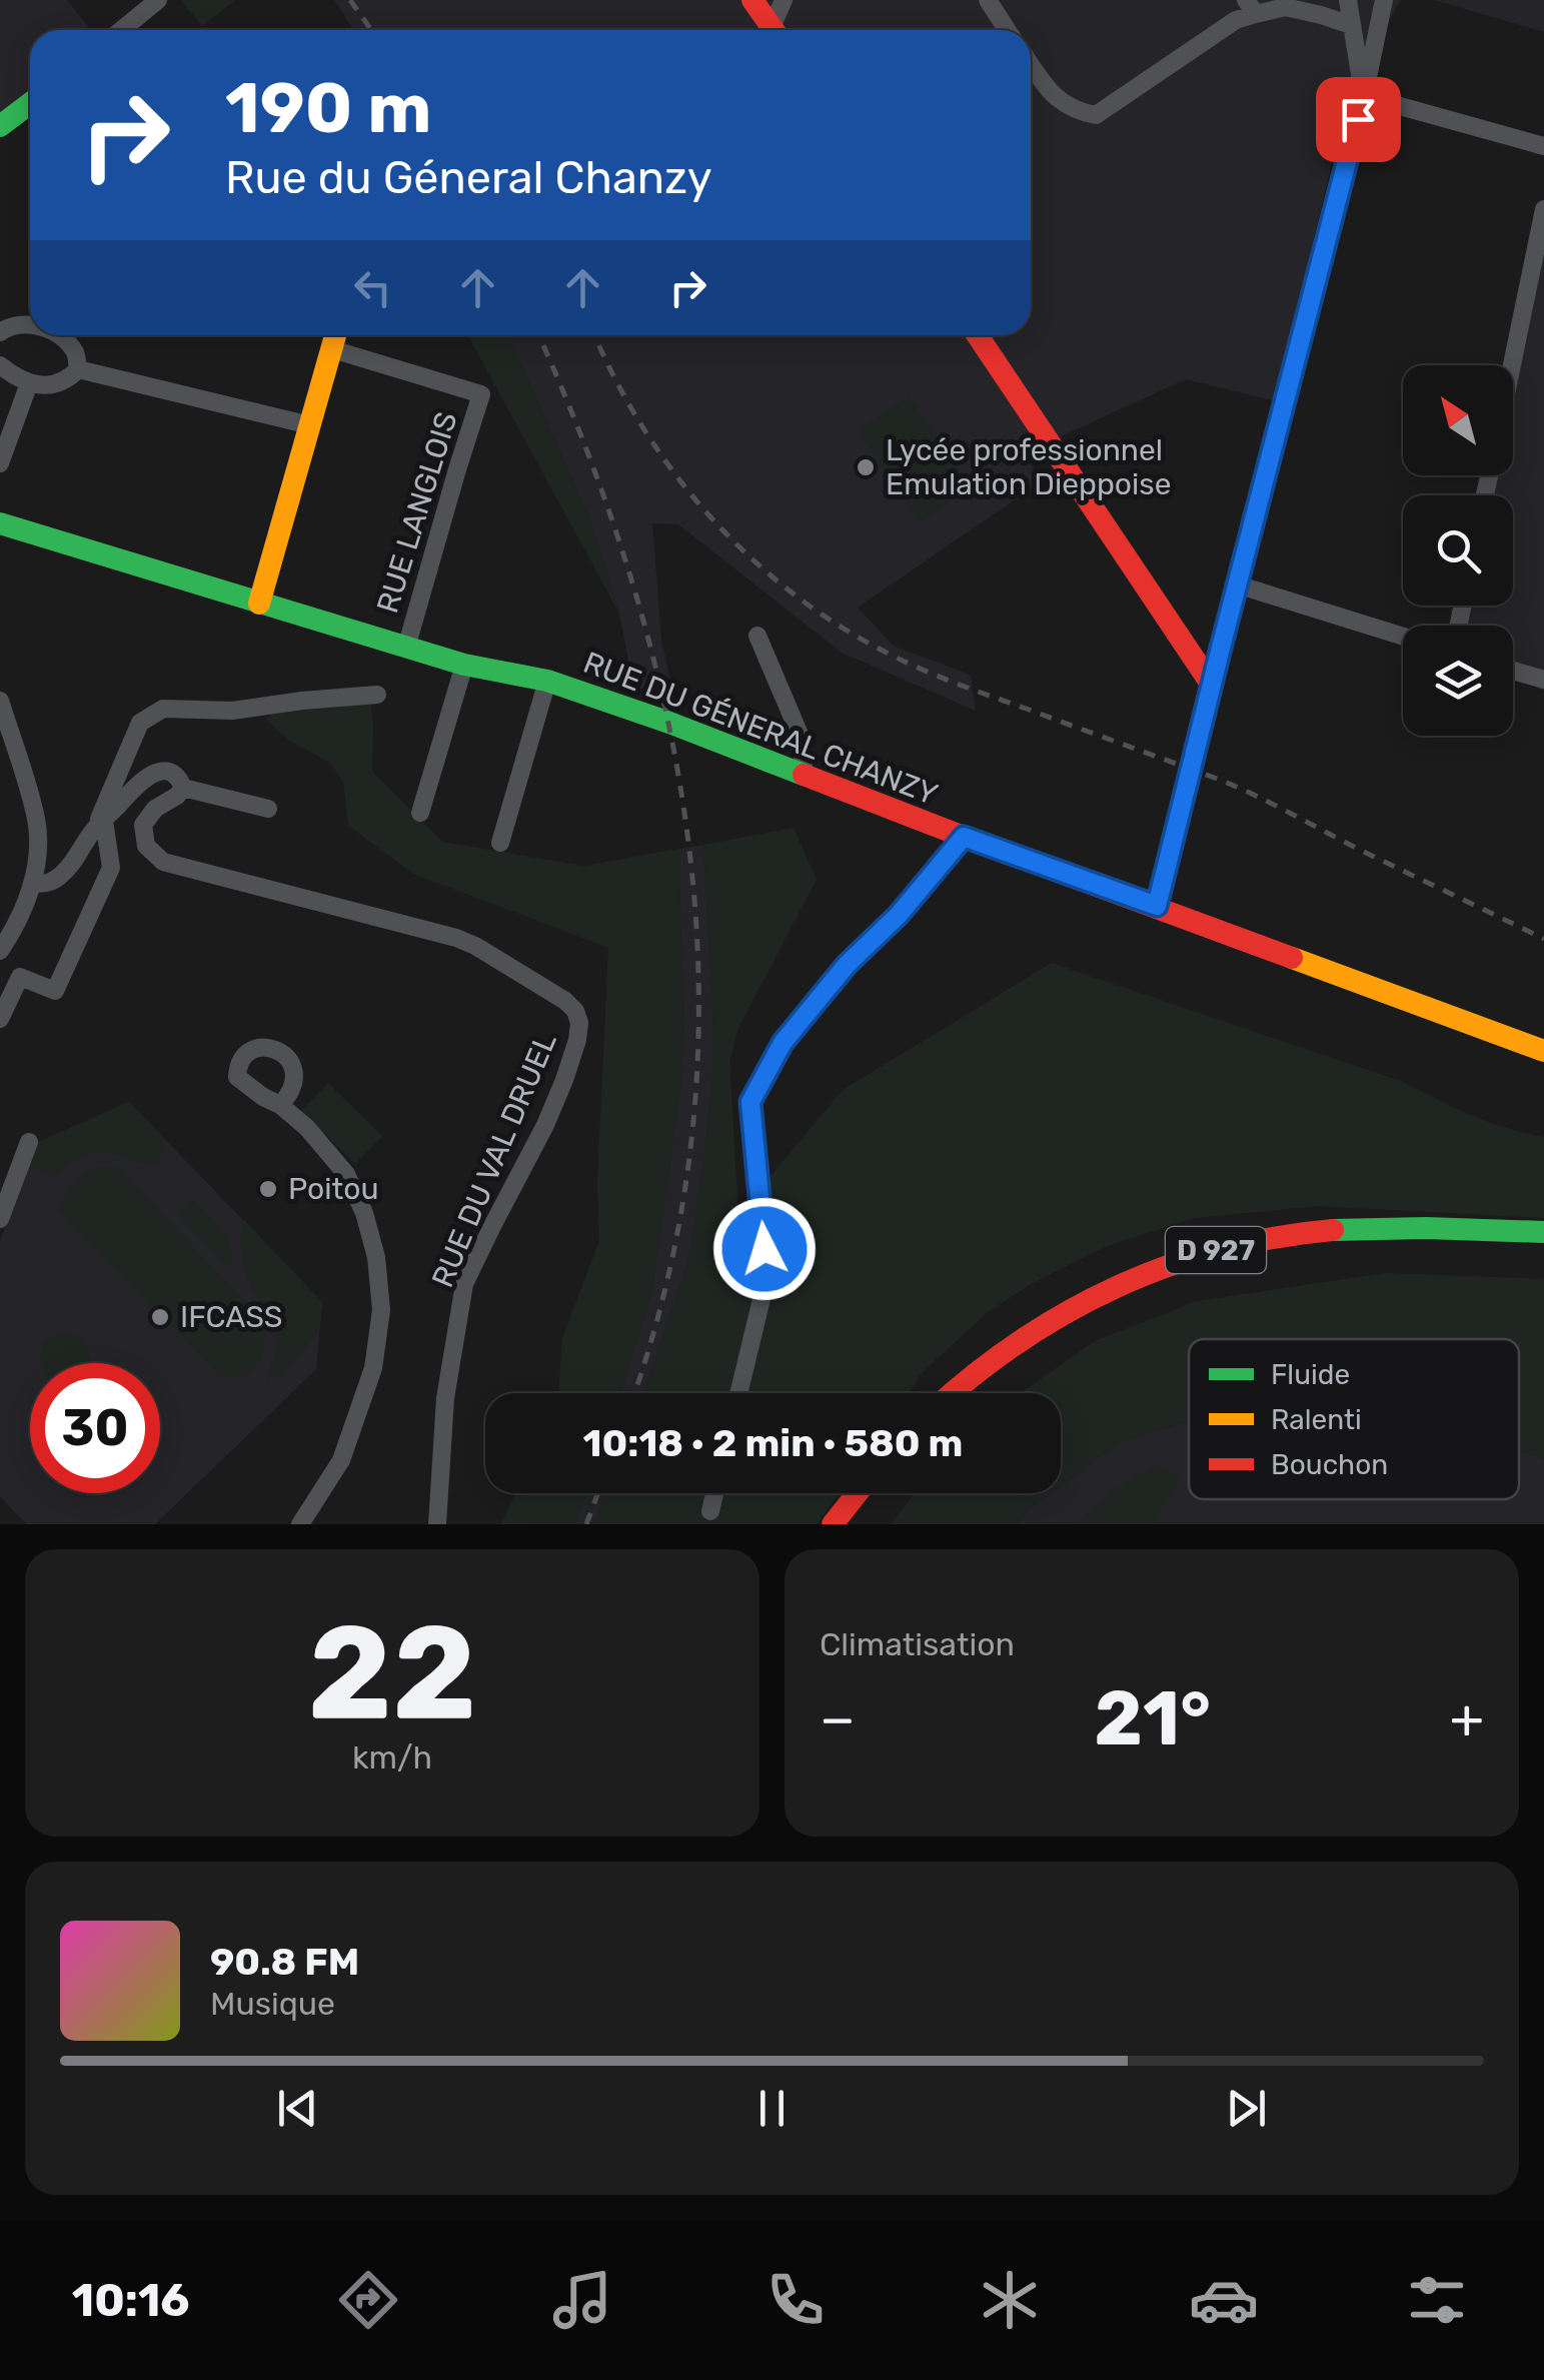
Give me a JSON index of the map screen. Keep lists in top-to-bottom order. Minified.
{"streets":{"main road":["RUE DU GÉNERAL CHANZY","D 927"],"street":["RUE LANGLOIS","RUE DU VAL DRUEL"]},"crossings":[["RUE LANGLOIS","RUE DU GÉNERAL CHANZY"]],"places":["Lycée professionnel Emulation Dieppoise","Poitou","IFCASS"],"legend":["Fluide","Ralenti","Bouchon"],"north":"top left","page":{"turn":["190 m","Rue du Géneral Chanzy"],"limit":"30","trip":"10:18 · 2 min · 580 m","tile":[["22","km/h"],"Climatisation"],"heat":["−","21°","+"],"song":["90.8 FM","Musique"],"tabs":"10:16"}}
